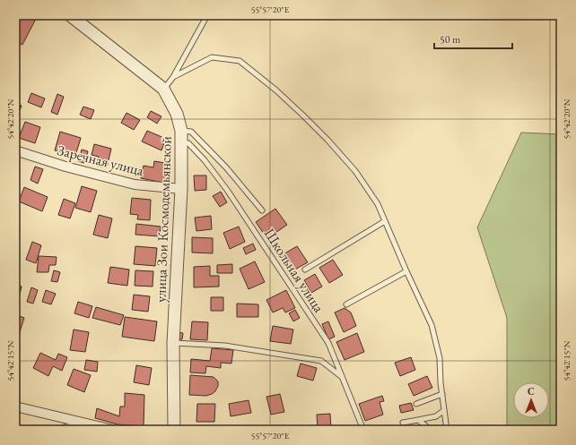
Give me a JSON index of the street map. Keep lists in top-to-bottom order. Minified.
{"streets":{"street":["Заречная улица","улица Зои Космодемьянской"],"lane":["Школьная улица"]},"crossings":[["Заречная улица","улица Зои Космодемьянской"],["улица Зои Космодемьянской","Школьная улица"]],"scale_bar":"50 m","north":"top","coordinates":["55°57'20\"E","54°42'20\"N","54°42'15\"N"]}
